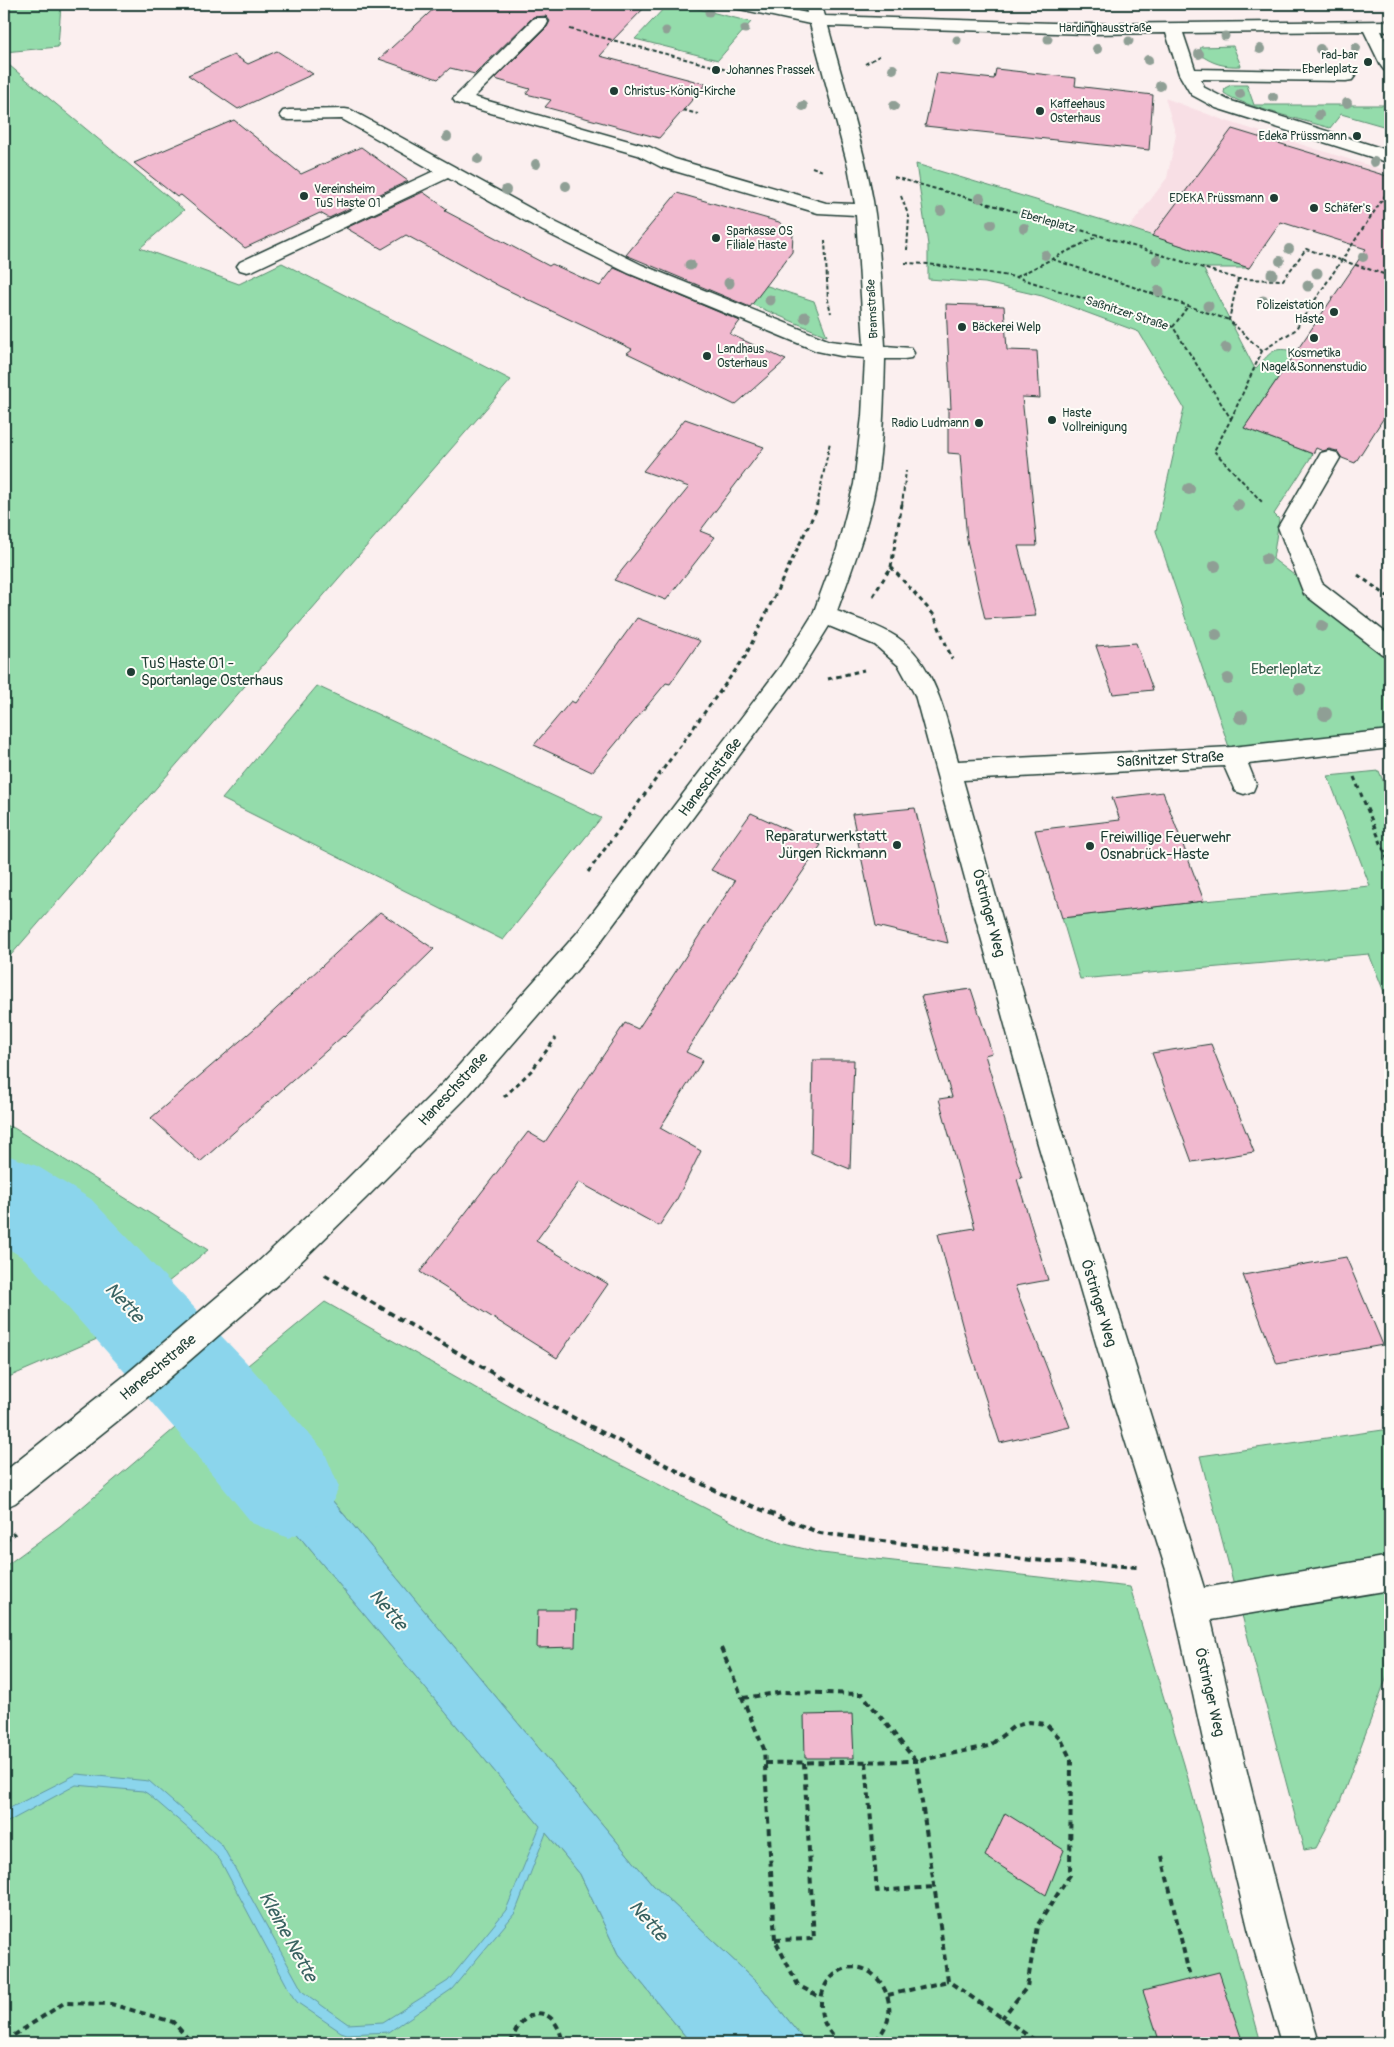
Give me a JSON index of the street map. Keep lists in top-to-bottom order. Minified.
{"streets":{"street":["Hardinghausstraße","Bramstraße","Saßnitzer Straße","Haneschstraße","Östringer Weg"],"path":["Eberleplatz"]},"crossings":[["Hardinghausstraße","Bramstraße"],["Bramstraße","Haneschstraße"],["Bramstraße","Östringer Weg"],["Saßnitzer Straße","Östringer Weg"],["Haneschstraße","Östringer Weg"]],"water":["Nette","Kleine Nette"],"parks":["Eberleplatz"],"places":["rad-bar Eberleplatz","Johannes Prassek","Christus-König-Kirche","Kaffeehaus Osterhaus","Edeka Prüssmann","Vereinsheim TuS Haste 01","EDEKA Prüssmann","Schäfer's","Sparkasse OS Filiale Haste","Polizeistation Haste","Bäckerei Welp","Kosmetika Nagel&Sonnenstudio","Landhaus Osterhaus","Haste Vollreinigung","Radio Ludmann","TuS Haste 01 - Sportanlage Osterhaus","Reparaturwerkstatt Jürgen Rickmann","Freiwillige Feuerwehr Osnabrück-Haste"]}
